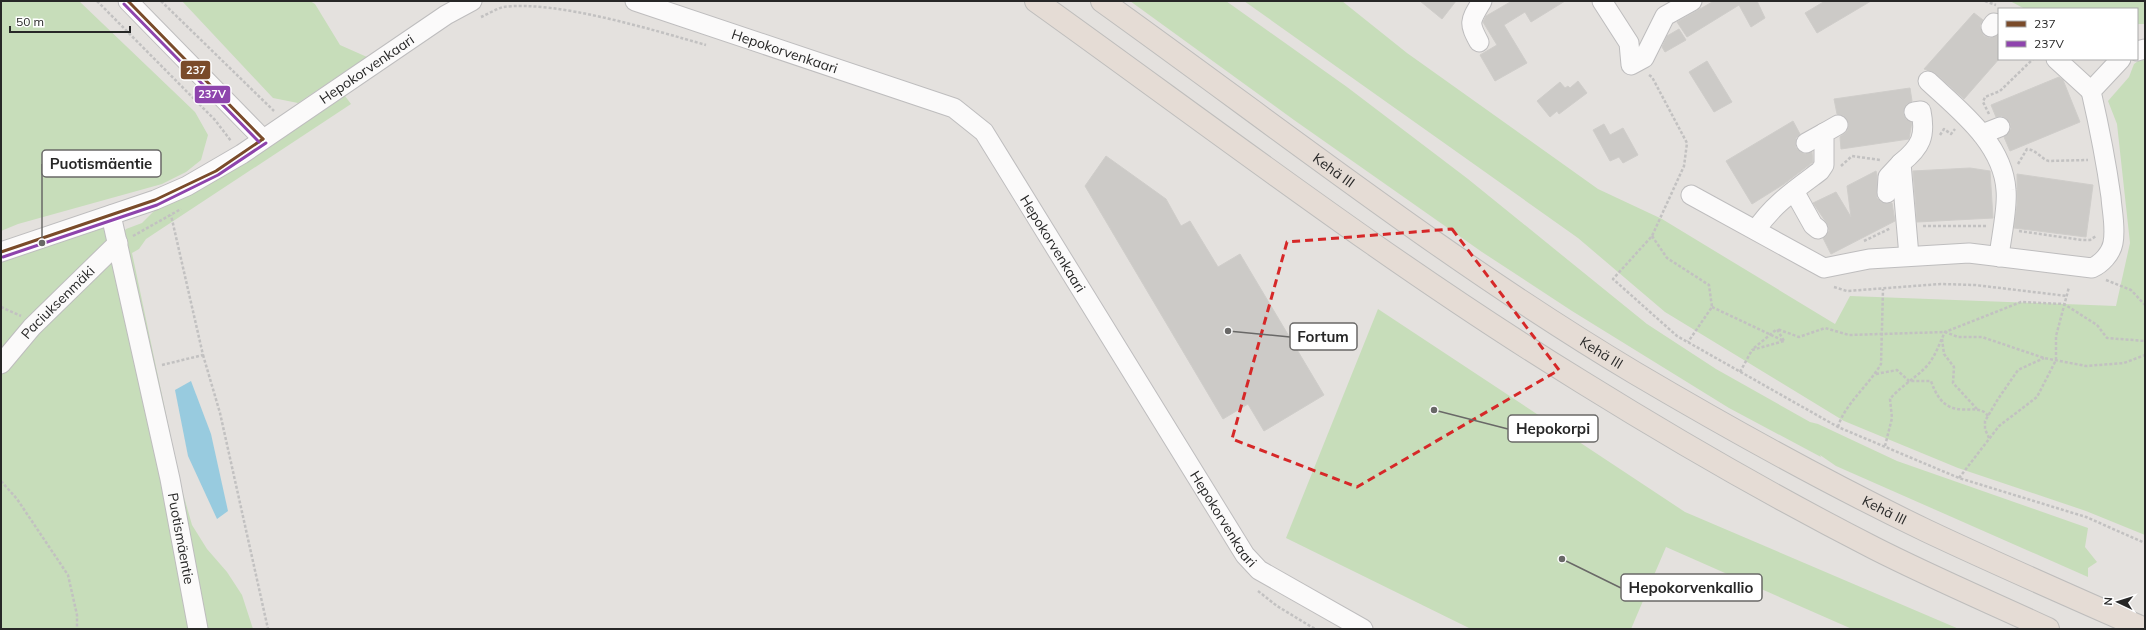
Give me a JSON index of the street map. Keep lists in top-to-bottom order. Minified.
{"streets":{"highway":["Kehä III"],"street":["Hepokorvenkaari","Paciuksenmäki","Puotismäentie"]},"crossings":[["Hepokorvenkaari","Puotismäentie"],["Paciuksenmäki","Puotismäentie"]],"places":["Puotismäentie","Fortum","Hepokorpi","Hepokorvenkallio"],"lines":["transit line 237","transit line 237V"],"legend":["237","237V"],"scale_bar":"50 m","north":"left"}
